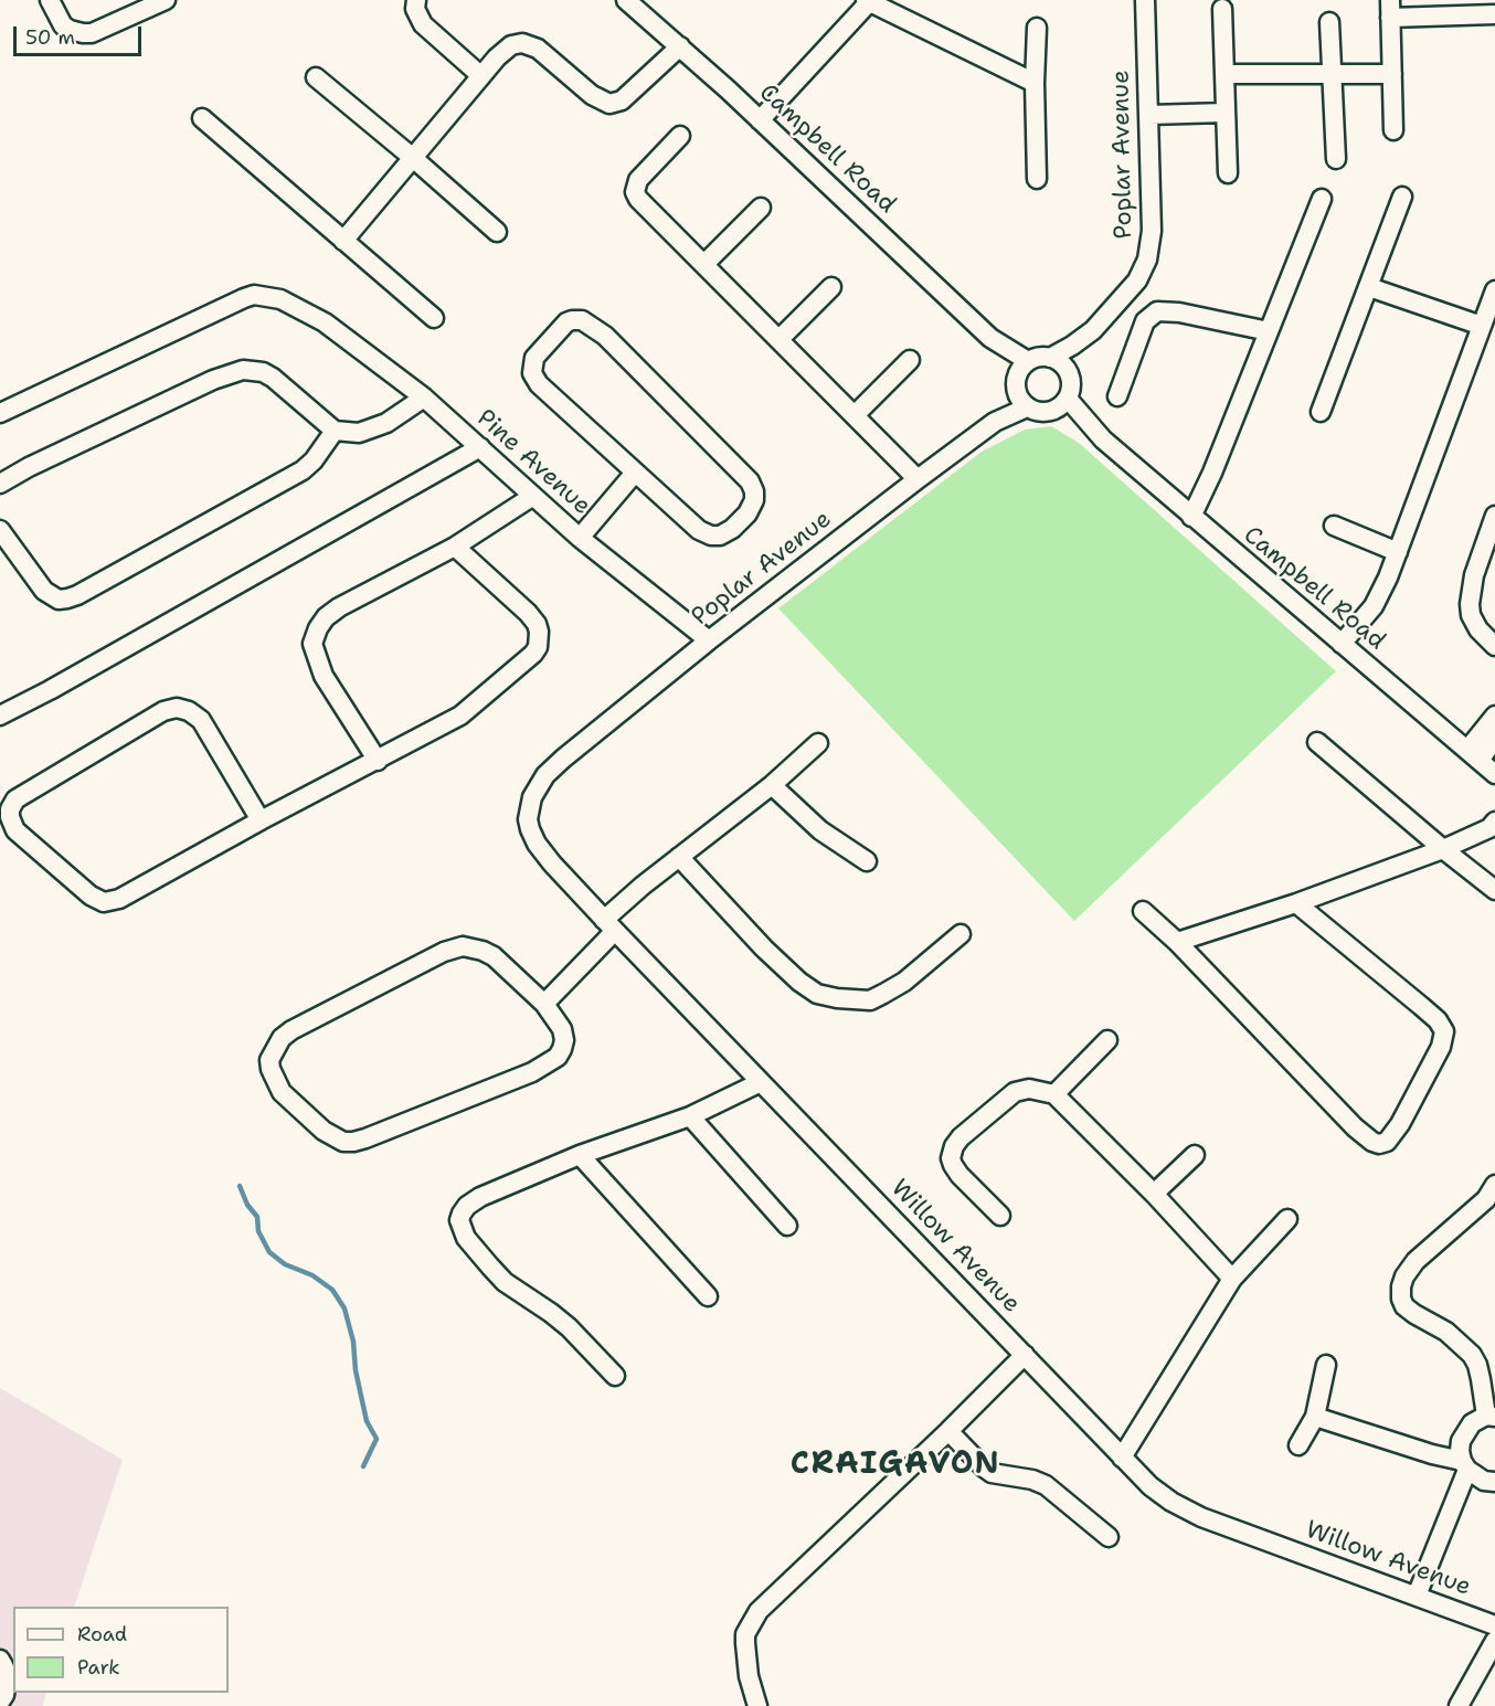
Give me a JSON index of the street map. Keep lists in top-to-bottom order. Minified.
{"streets":{"street":["Campbell Road","Poplar Avenue","Pine Avenue","Willow Avenue"]},"crossings":[["Campbell Road","Poplar Avenue"],["Poplar Avenue","Pine Avenue"],["Poplar Avenue","Willow Avenue"]],"districts":["CRAIGAVON"],"legend":["Road","Park"],"scale_bar":"50 m"}
